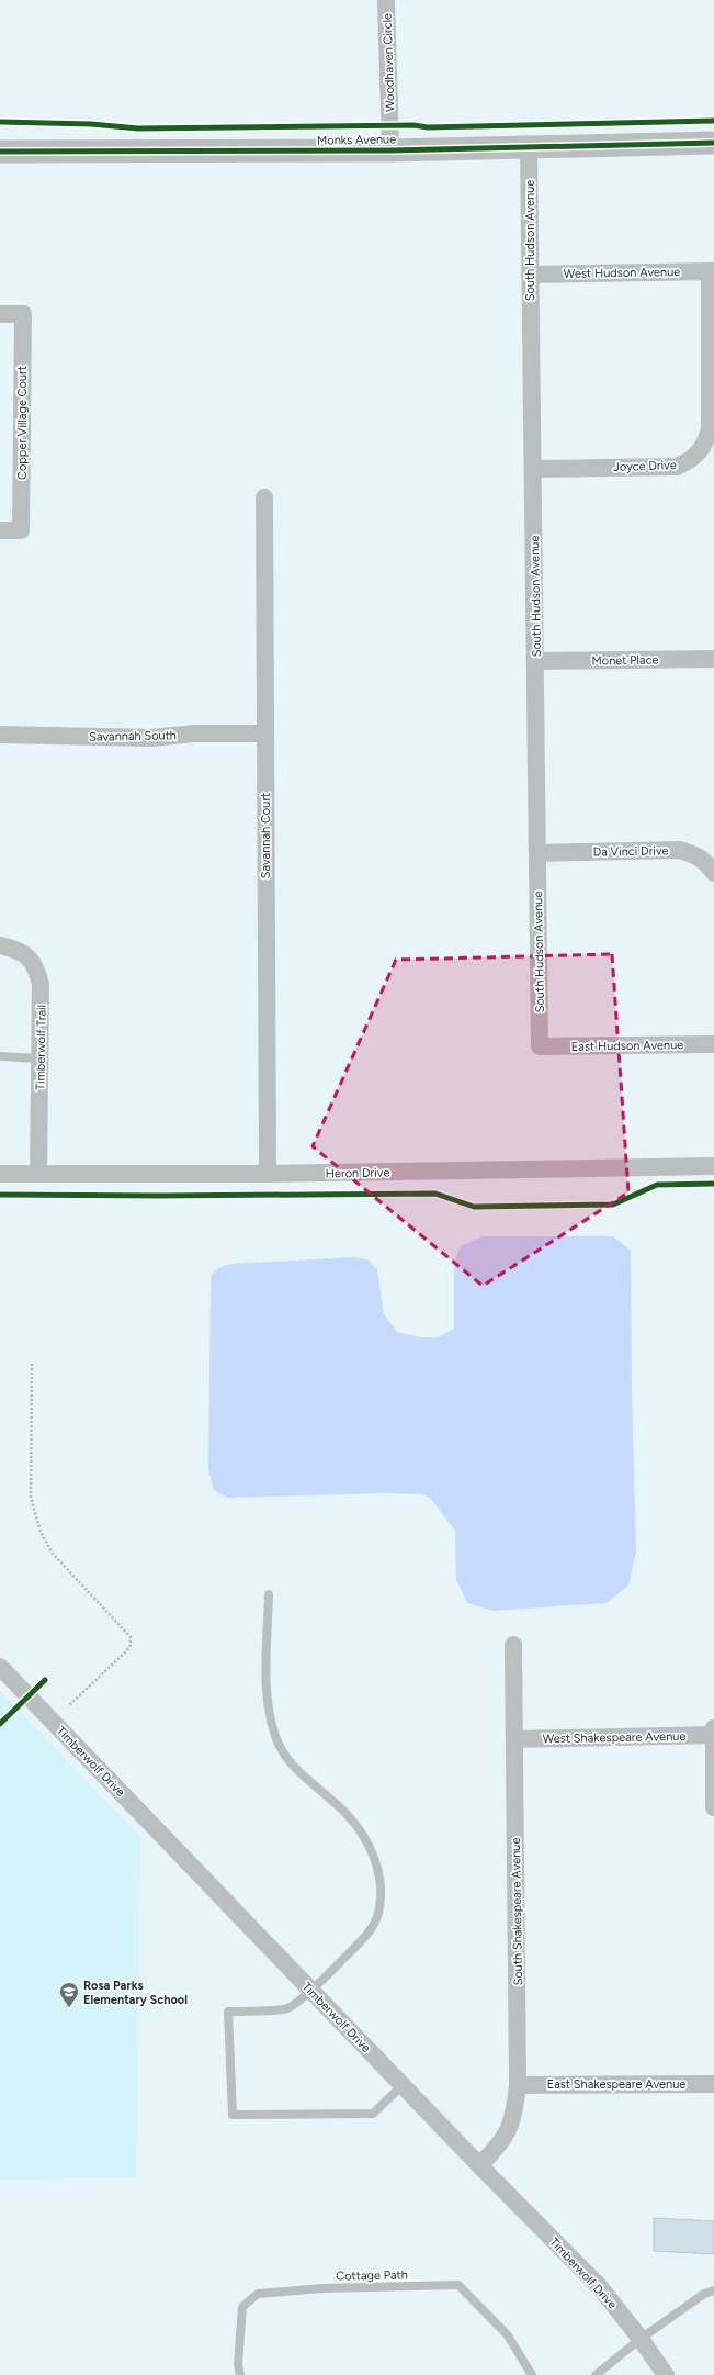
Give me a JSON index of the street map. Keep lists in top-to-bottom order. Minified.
{"streets":{"street":["Woodhaven Circle","Monks Avenue","South Hudson Avenue","West Hudson Avenue","Copper Village Court","Joyce Drive","Monet Place","Savannah South","Savannah Court","Da Vinci Drive","East Hudson Avenue","Timberwolf Trail","Heron Drive","West Shakespeare Avenue","Timberwolf Drive","South Shakespeare Avenue","East Shakespeare Avenue"],"lane":["Cottage Path"]},"crossings":[["Woodhaven Circle","Monks Avenue"],["Monks Avenue","South Hudson Avenue"],["South Hudson Avenue","West Hudson Avenue"],["South Hudson Avenue","Joyce Drive"],["South Hudson Avenue","Monet Place"],["South Hudson Avenue","Da Vinci Drive"],["South Hudson Avenue","East Hudson Avenue"],["West Hudson Avenue","Joyce Drive"],["Savannah South","Savannah Court"],["Savannah Court","Heron Drive"],["Timberwolf Trail","Heron Drive"],["West Shakespeare Avenue","South Shakespeare Avenue"],["Timberwolf Drive","South Shakespeare Avenue"],["South Shakespeare Avenue","East Shakespeare Avenue"]],"places":{"school or university":["Rosa Parks Elementary School"]}}
